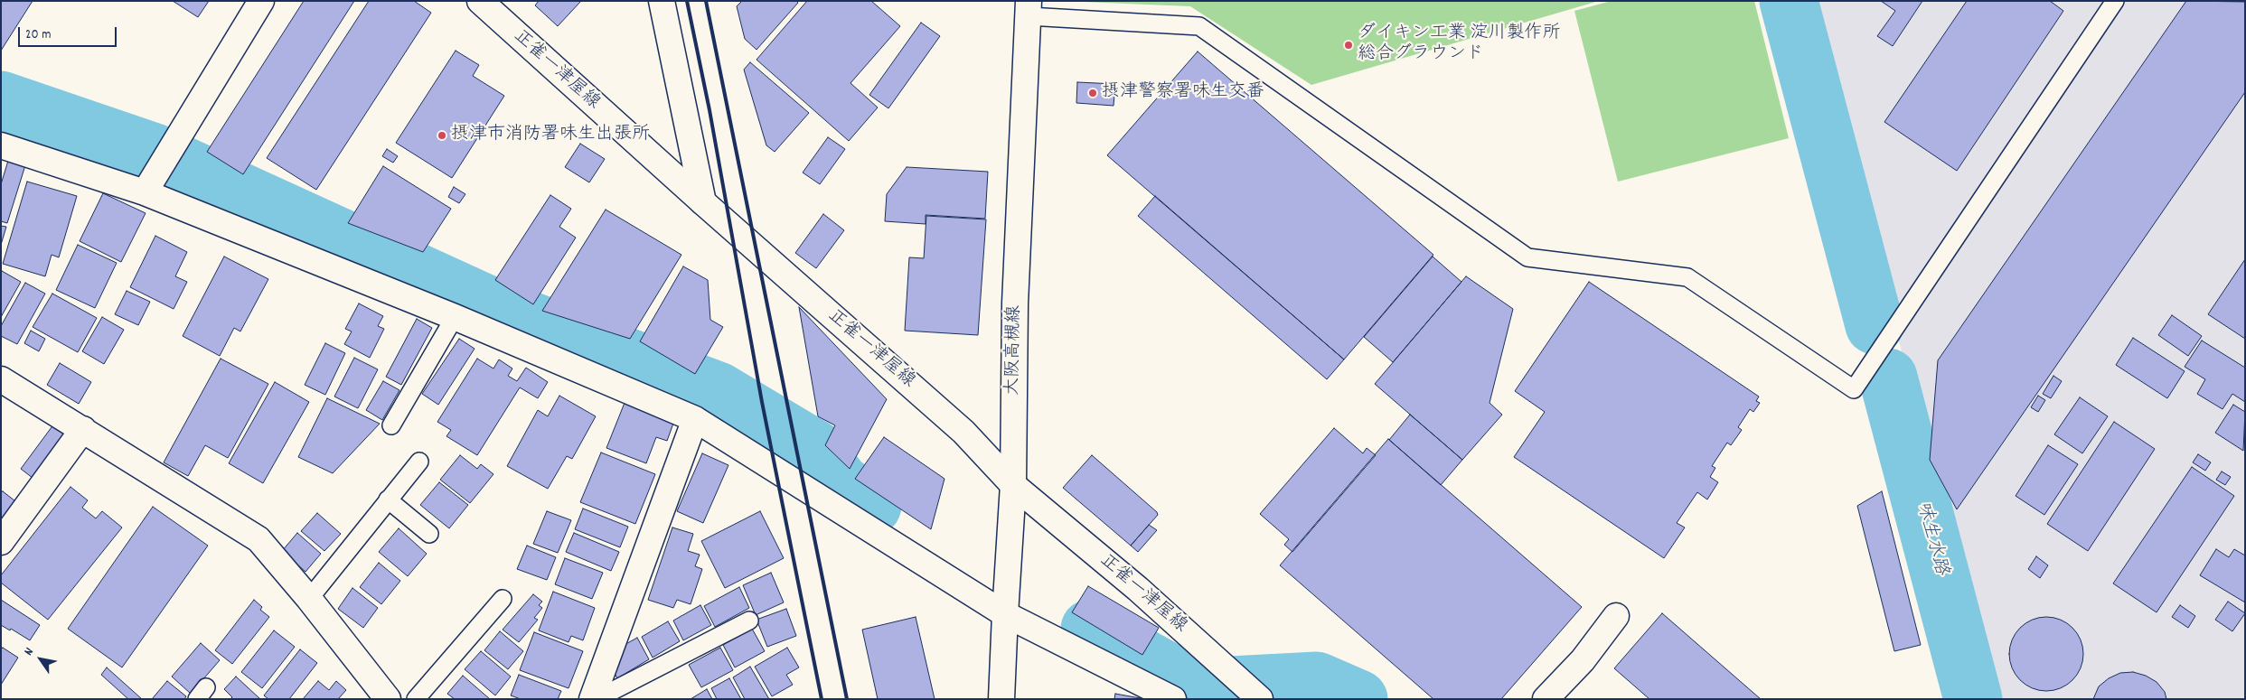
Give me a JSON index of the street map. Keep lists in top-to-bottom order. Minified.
{"streets":{"street":["正雀一津屋線","大阪高槻線"]},"crossings":[["正雀一津屋線","大阪高槻線"]],"water":["味生水路"],"places":["ダイキン工業 淀川製作所 総合グラウンド","摂津警察署味生交番","摂津市消防署味生出張所"],"scale_bar":"20 m","north":"top left"}
